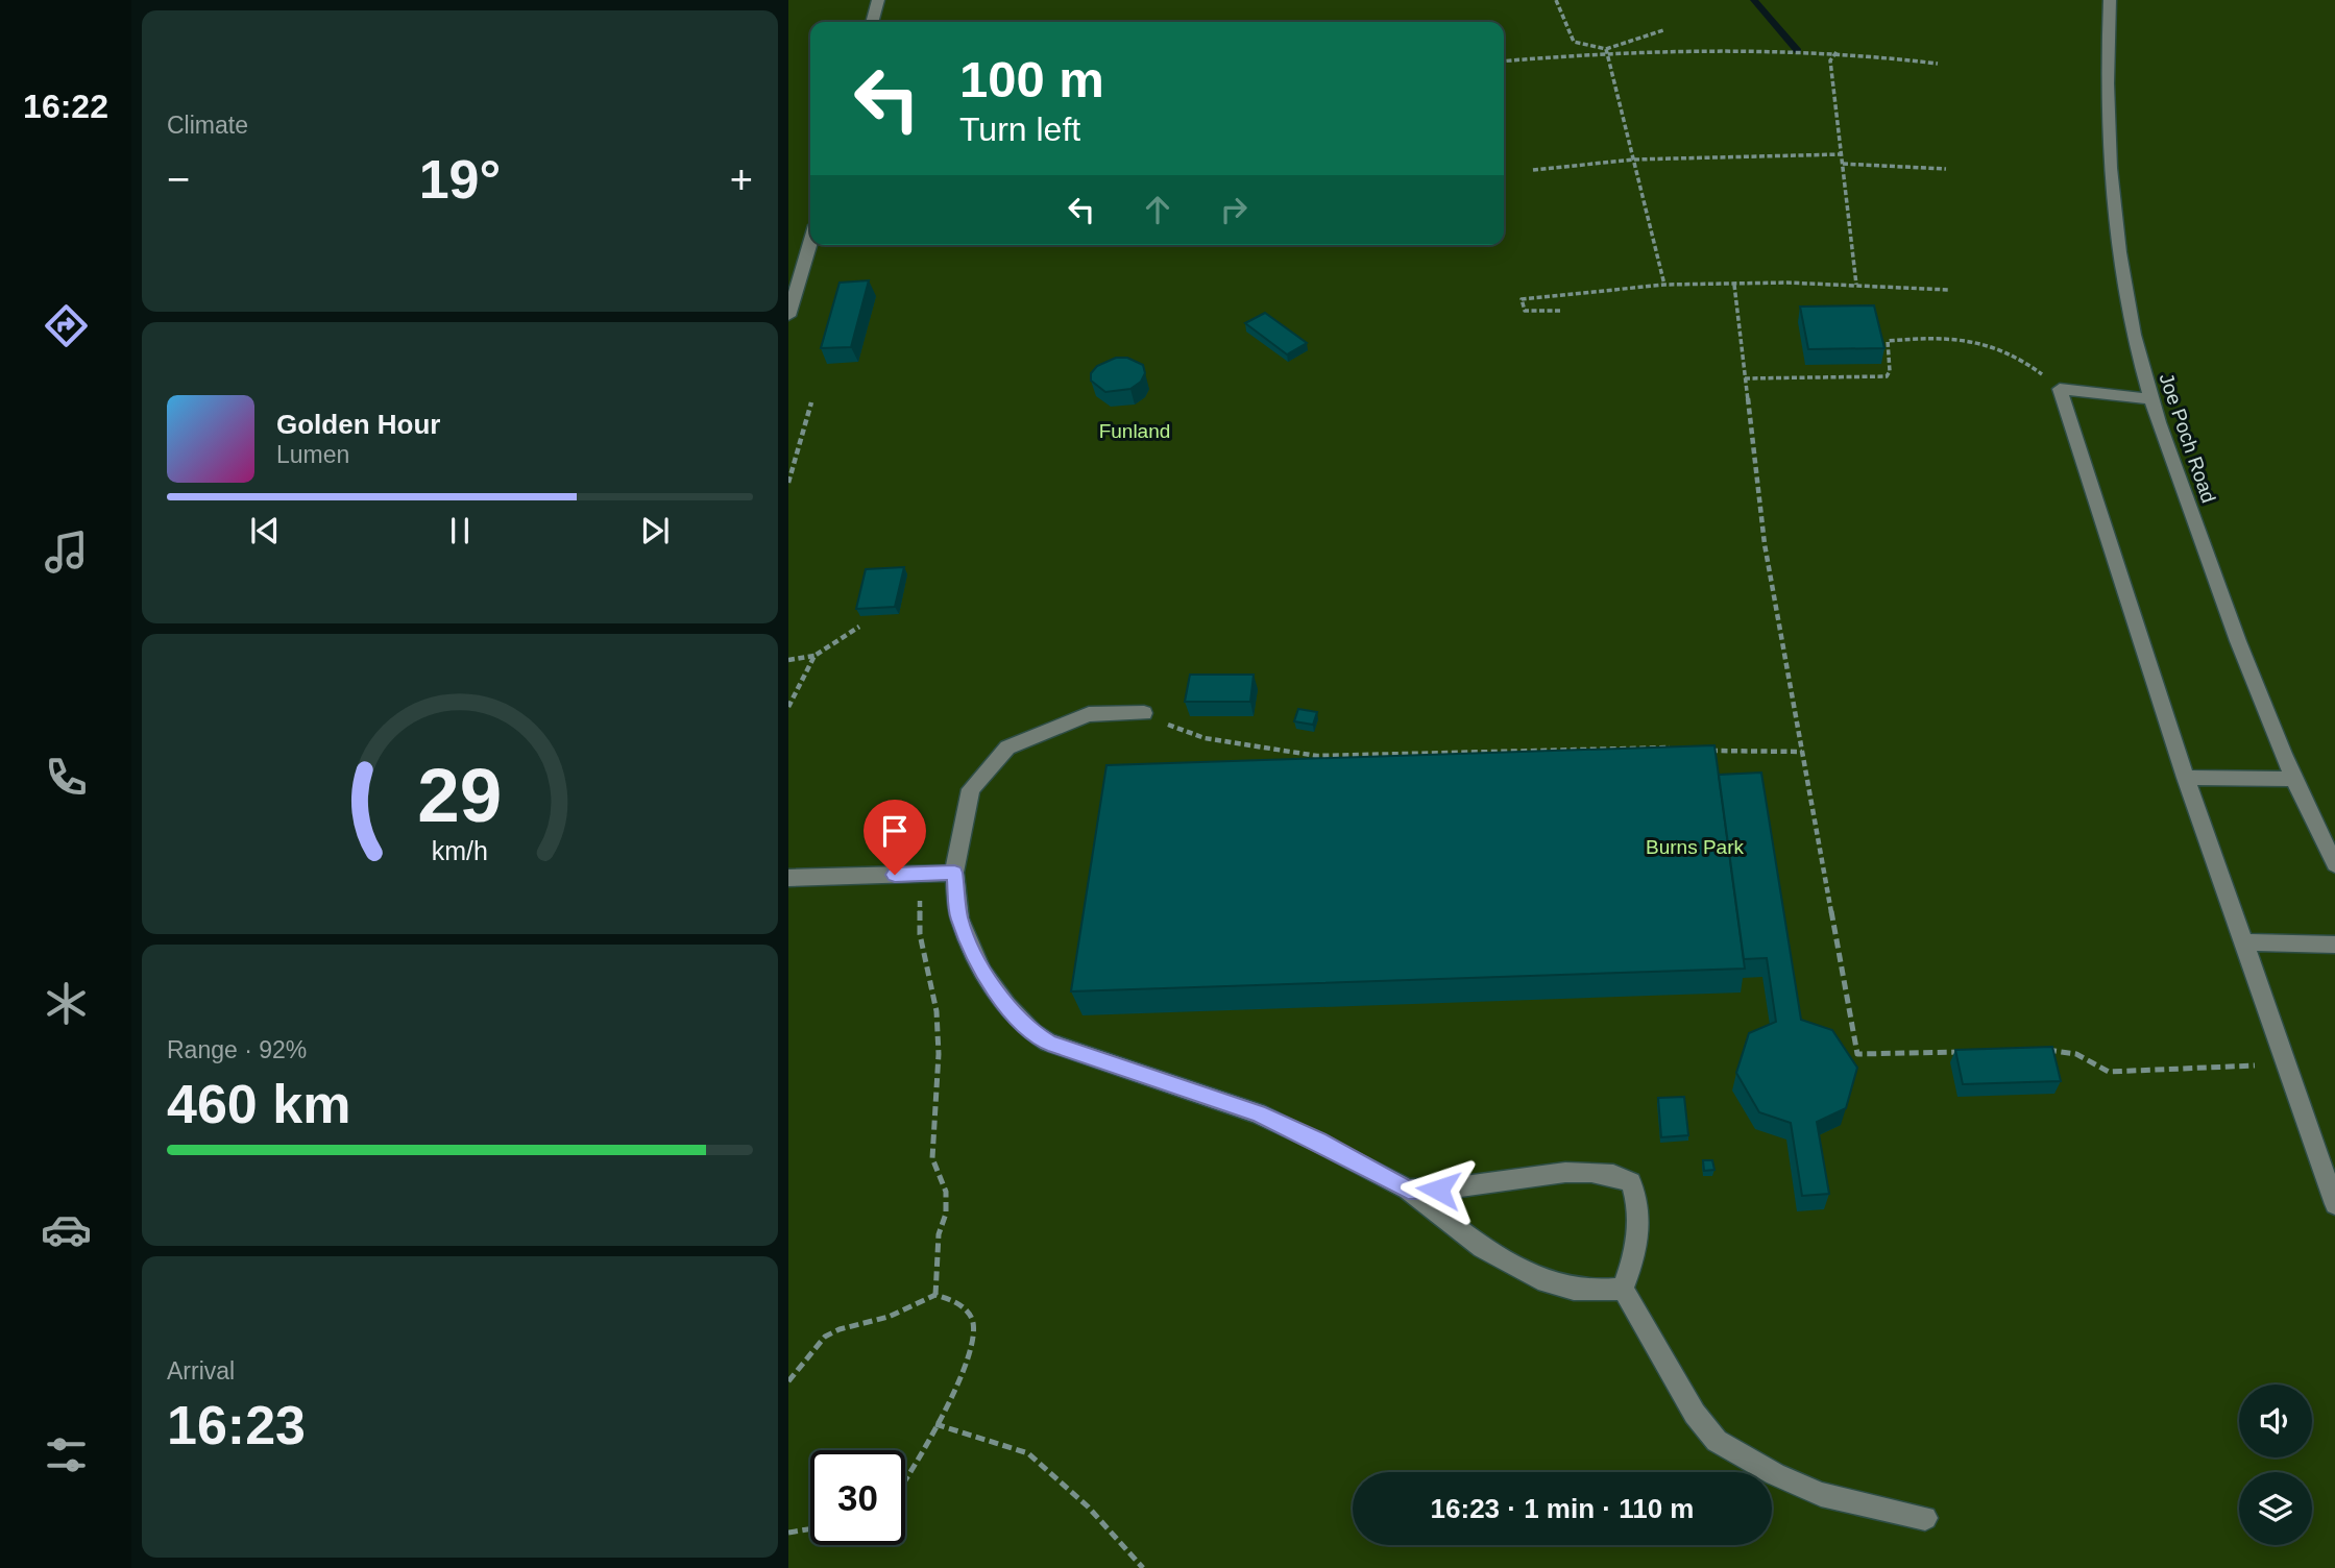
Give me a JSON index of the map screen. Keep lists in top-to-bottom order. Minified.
{"streets":{"street":["Joe Poch Road"]},"parks":["Funland","Burns Park"],"page":{"tabs":"16:22","tile":["Climate",["Range · 92%","460 km"],["Arrival","16:23"]],"turn":["100 m","Turn left"],"heat":["−","19°","+"],"song":["Golden Hour","Lumen"],"limit":"30","trip":"16:23 · 1 min · 110 m","gauge":["29","km/h"]}}
